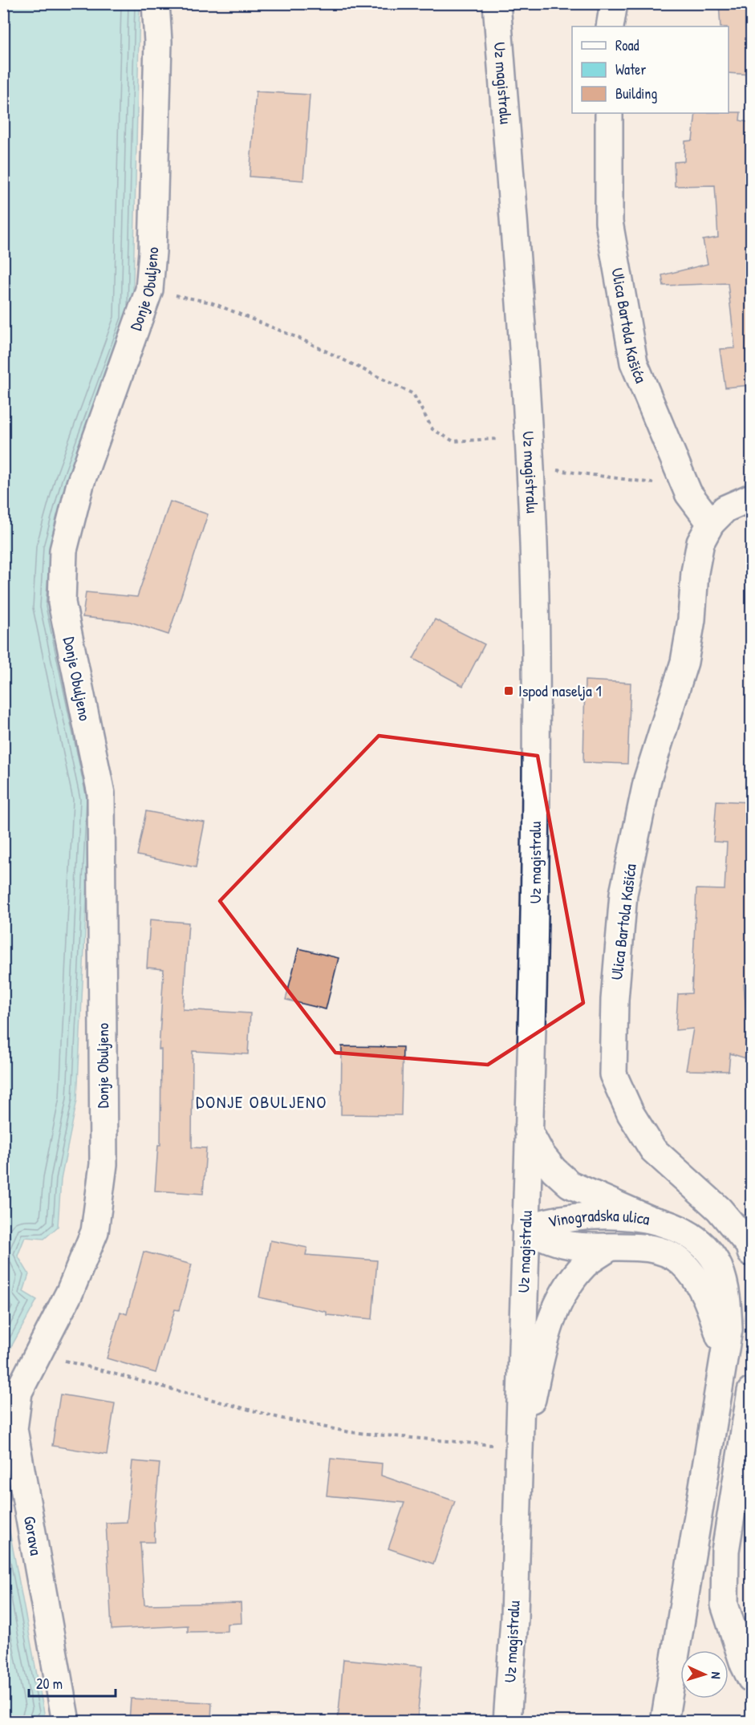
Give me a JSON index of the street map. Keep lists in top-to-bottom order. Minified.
{"streets":{"street":["Uz magistralu","Donje Obuljeno","Ulica Bartola Kašića","Vinogradska ulica","Gorava"]},"crossings":[["Uz magistralu","Vinogradska ulica"],["Donje Obuljeno","Gorava"]],"districts":["DONJE OBULJENO"],"places":{"transit":["Ispod naselja 1"]},"legend":["Road","Water","Building"],"scale_bar":"20 m","north":"right"}
